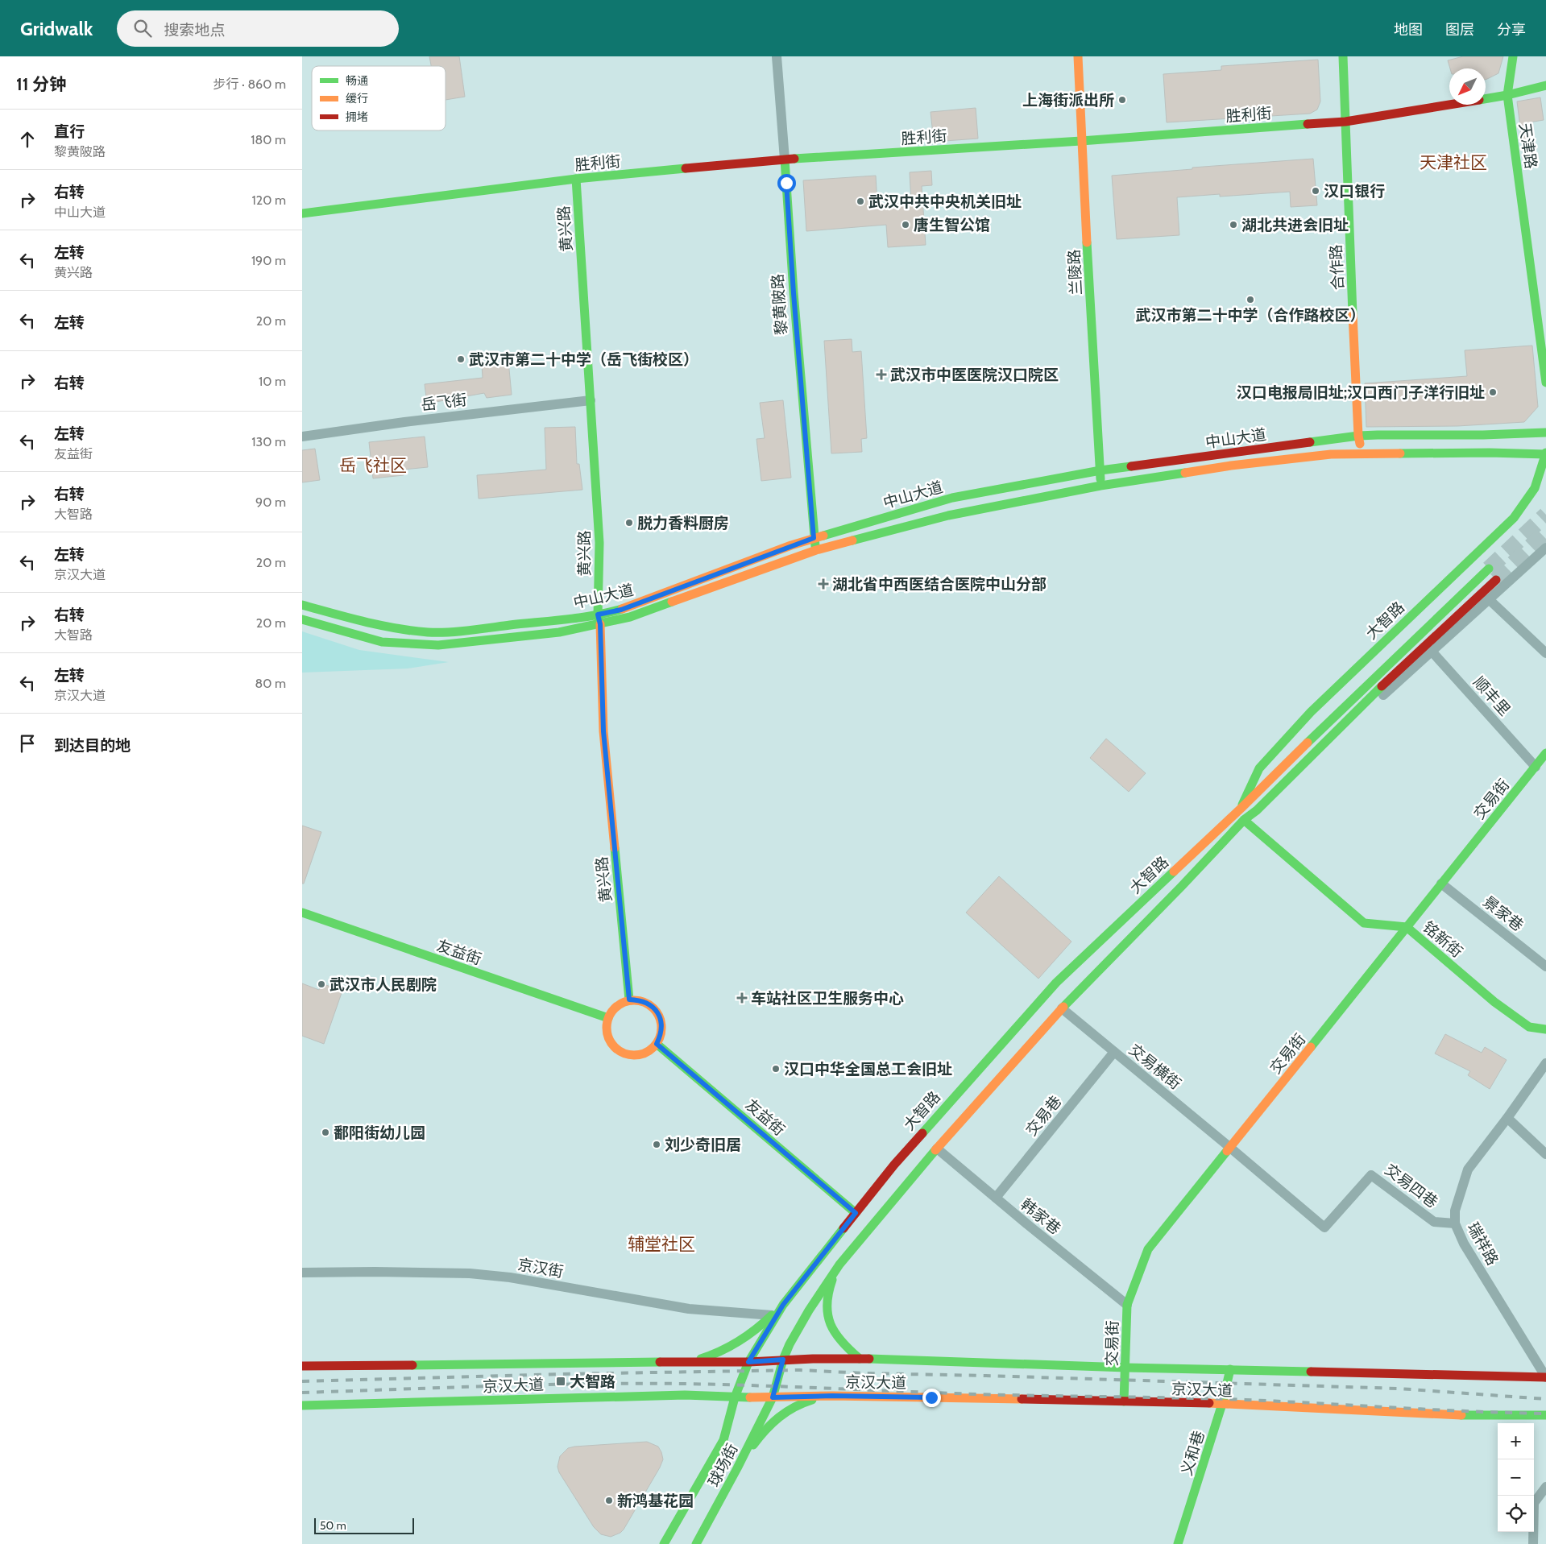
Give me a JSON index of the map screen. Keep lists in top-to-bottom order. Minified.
{"streets":{"main road":["胜利街","天津路","黄兴路","合作路","兰陵路","黎黄陂路","中山大道","大智路","交易街","铭新街","友益街","京汉大道","义和巷","球场街"],"street":["岳飞街","顺丰里","景家巷","交易横街","交易巷","交易四巷","韩家巷","瑞祥路","京汉街"]},"crossings":[["胜利街","天津路"],["胜利街","黄兴路"],["胜利街","合作路"],["胜利街","兰陵路"],["胜利街","黎黄陂路"],["黄兴路","岳飞街"],["黄兴路","中山大道"],["黄兴路","友益街"],["合作路","中山大道"],["兰陵路","中山大道"],["黎黄陂路","中山大道"],["中山大道","大智路"],["大智路","顺丰里"],["大智路","铭新街"],["大智路","友益街"],["大智路","交易横街"],["大智路","韩家巷"],["大智路","京汉大道"],["大智路","球场街"],["顺丰里","交易街"],["交易街","景家巷"],["交易街","铭新街"],["交易街","交易横街"],["交易街","韩家巷"],["交易街","京汉大道"],["交易横街","交易巷"],["交易横街","交易四巷"],["交易巷","韩家巷"],["交易四巷","瑞祥路"],["瑞祥路","京汉大道"],["京汉大道","义和巷"],["京汉大道","球场街"]],"districts":["天津社区","岳飞社区","辅堂社区"],"places":{"other":["上海街派出所","汉口银行","武汉中共中央机关旧址","唐生智公馆","湖北共进会旧址","武汉市第二十中学（合作路校区）","武汉市第二十中学（岳飞街校区）","汉口电报局旧址;汉口西门子洋行旧址","脱力香料厨房","武汉市人民剧院","汉口中华全国总工会旧址","鄱阳街幼儿园","刘少奇旧居","新鸿基花园"],"health":["武汉市中医医院汉口院区","湖北省中西医结合医院中山分部","车站社区卫生服务中心"],"transit":["大智路"]},"legend":["畅通","缓行","拥堵"],"scale_bar":"50 m","north":"bottom left","page":{"header":"Gridwalk","search":"搜索地点","nav":["地图","图层","分享"],"heading":["11 分钟","步行 · 860 m"],"list":[["直行","黎黄陂路","180 m"],["右转","中山大道","120 m"],["左转","黄兴路","190 m"],["左转","20 m"],["右转","10 m"],["左转","友益街","130 m"],["右转","大智路","90 m"],["左转","京汉大道","20 m"],["右转","大智路","20 m"],["左转","京汉大道","80 m"],"到达目的地"],"map_buttons":["+","−"],"scale":"50 m"}}
